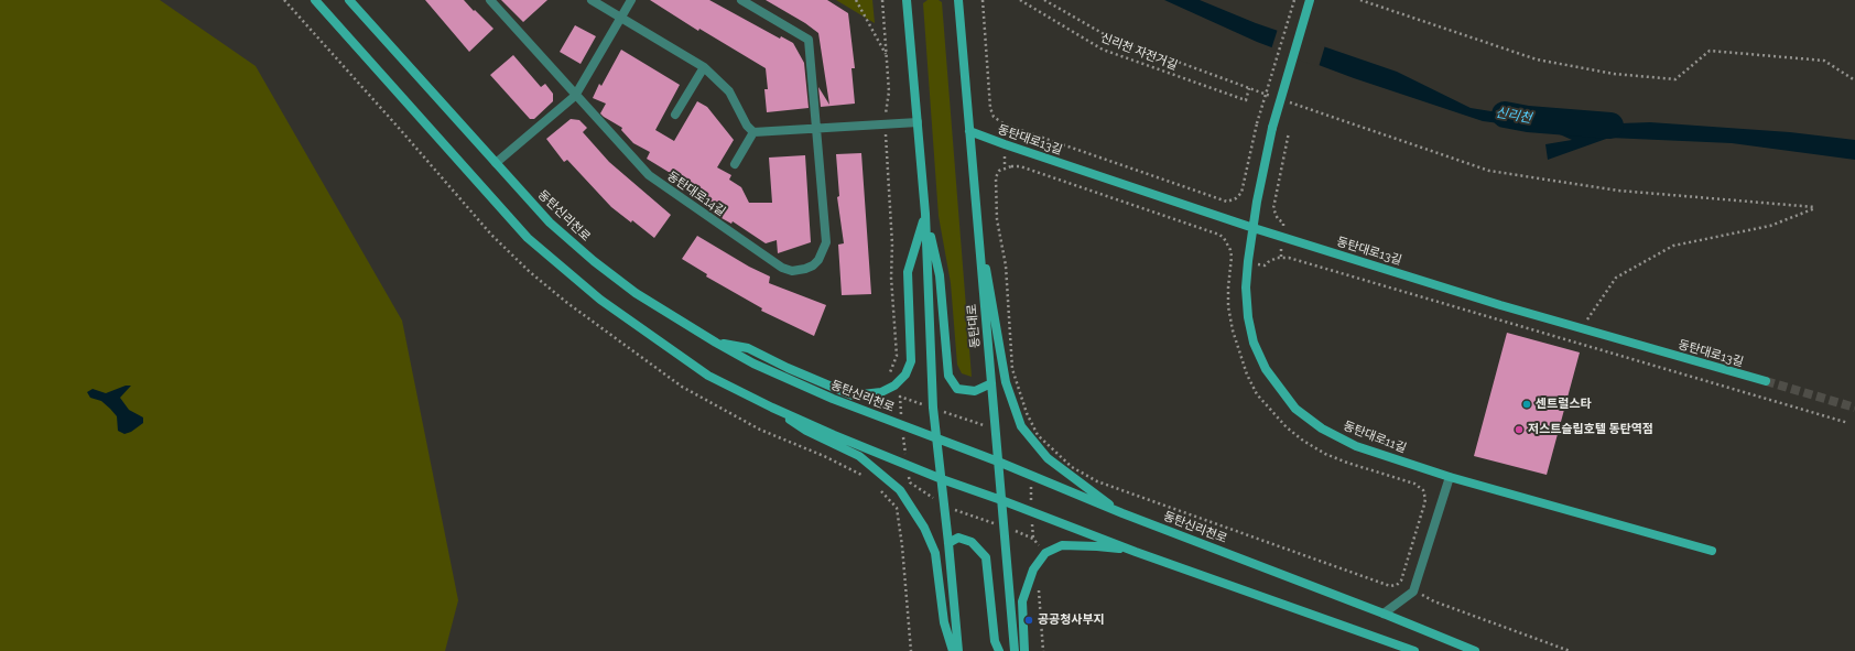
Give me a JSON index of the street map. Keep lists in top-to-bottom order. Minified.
{"streets":{"main road":["동탄대로13길","동탄신리천로","동탄대로","동탄대로11길"],"street":["동탄대로14길"],"path":["신리천 자전거길"]},"crossings":[["동탄대로13길","동탄대로"],["동탄대로13길","동탄대로11길"],["동탄신리천로","동탄대로"]],"water":["신리천"],"places":["센트럴스타","저스트슬립호텔 동탄역점","공공청사부지"]}
